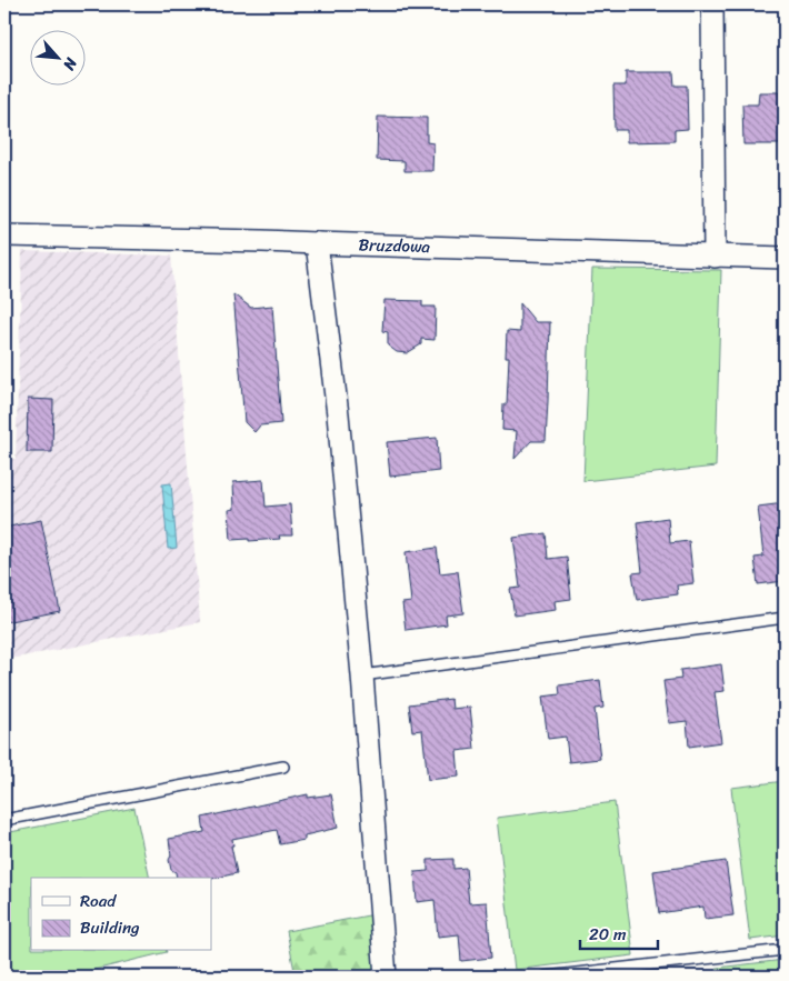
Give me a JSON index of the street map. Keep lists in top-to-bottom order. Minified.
{"streets":{"street":["Bruzdowa"]},"legend":["Road","Building"],"scale_bar":"20 m","north":"bottom right"}
